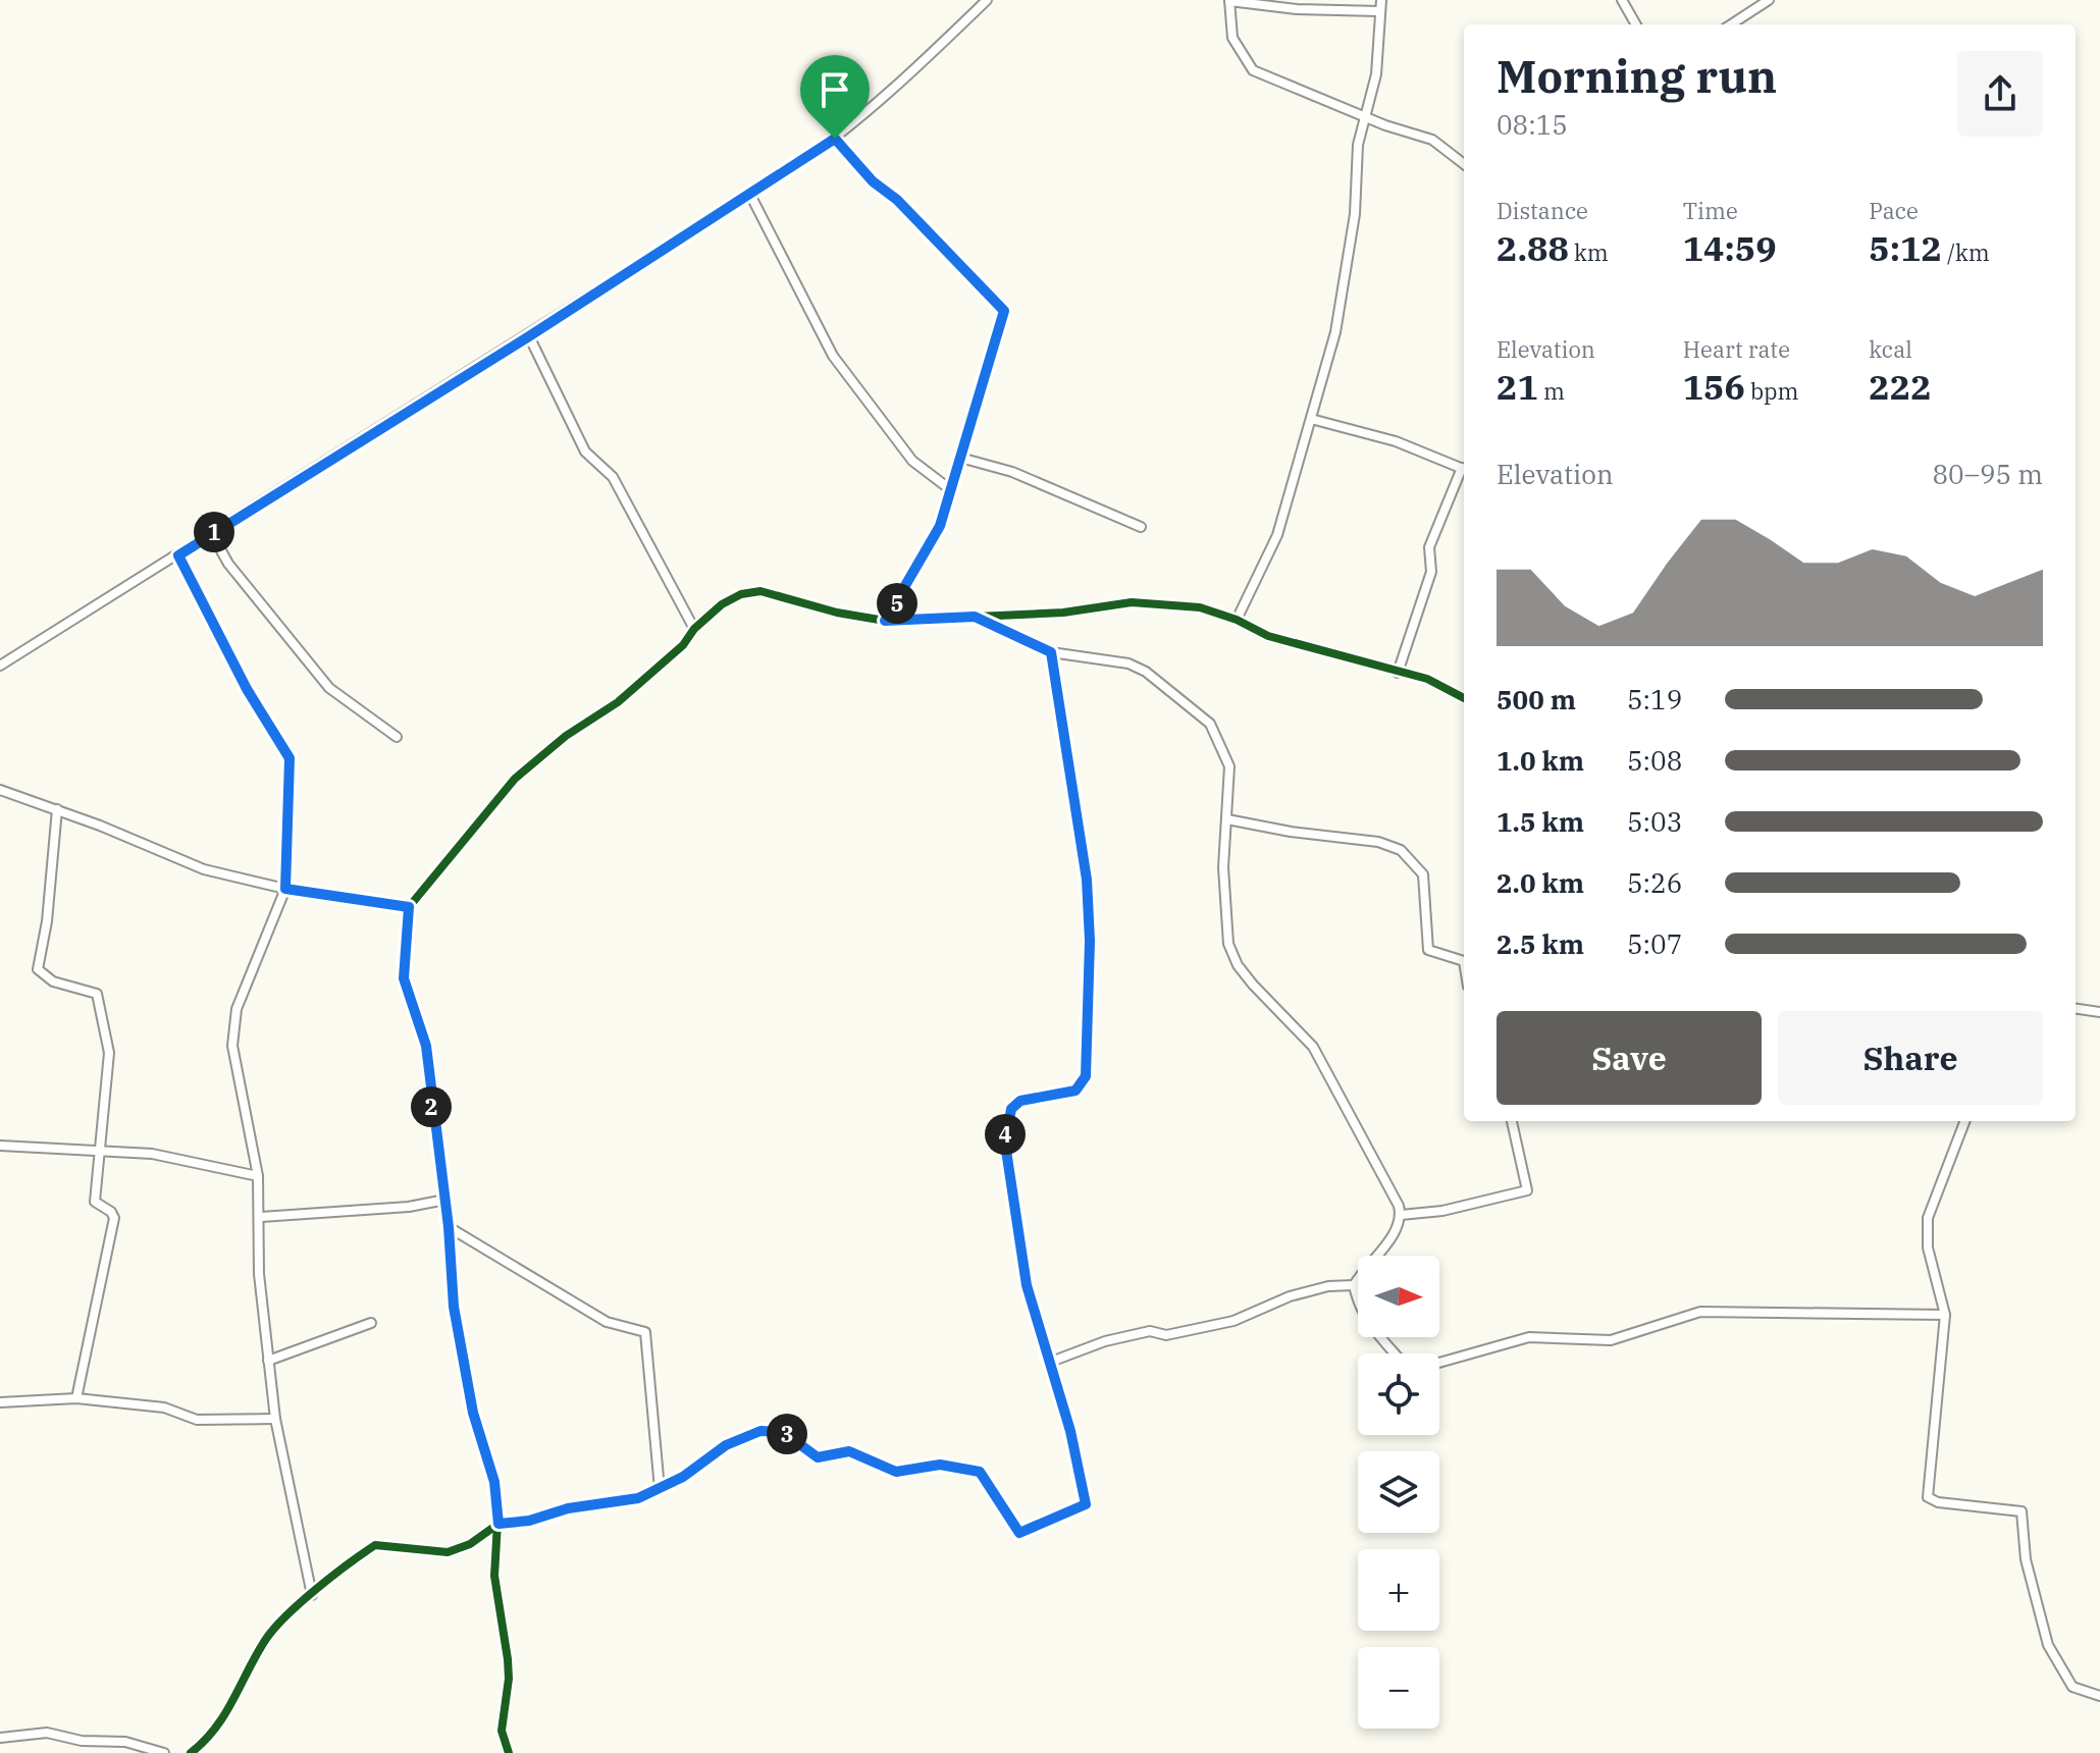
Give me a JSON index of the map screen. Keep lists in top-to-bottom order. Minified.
{"north":"right","page":{"heading":["Morning run","08:15"],"stats":[["Distance","2.88 km"],["Time","14:59"],["Pace","5:12 /km"],["Elevation","21 m"],["Heart rate","156 bpm"],["kcal","222"]],"chart":["Elevation","80–95 m"],"pins":["1","5","2","4","3"],"list":[{"name":"500 m","note":"5:19"},{"name":"1.0 km","note":"5:08"},{"name":"1.5 km","note":"5:03"},{"name":"2.0 km","note":"5:26"},{"name":"2.5 km","note":"5:07"}],"buttons":["Save","Share"],"map_buttons":["+","−"]}}
